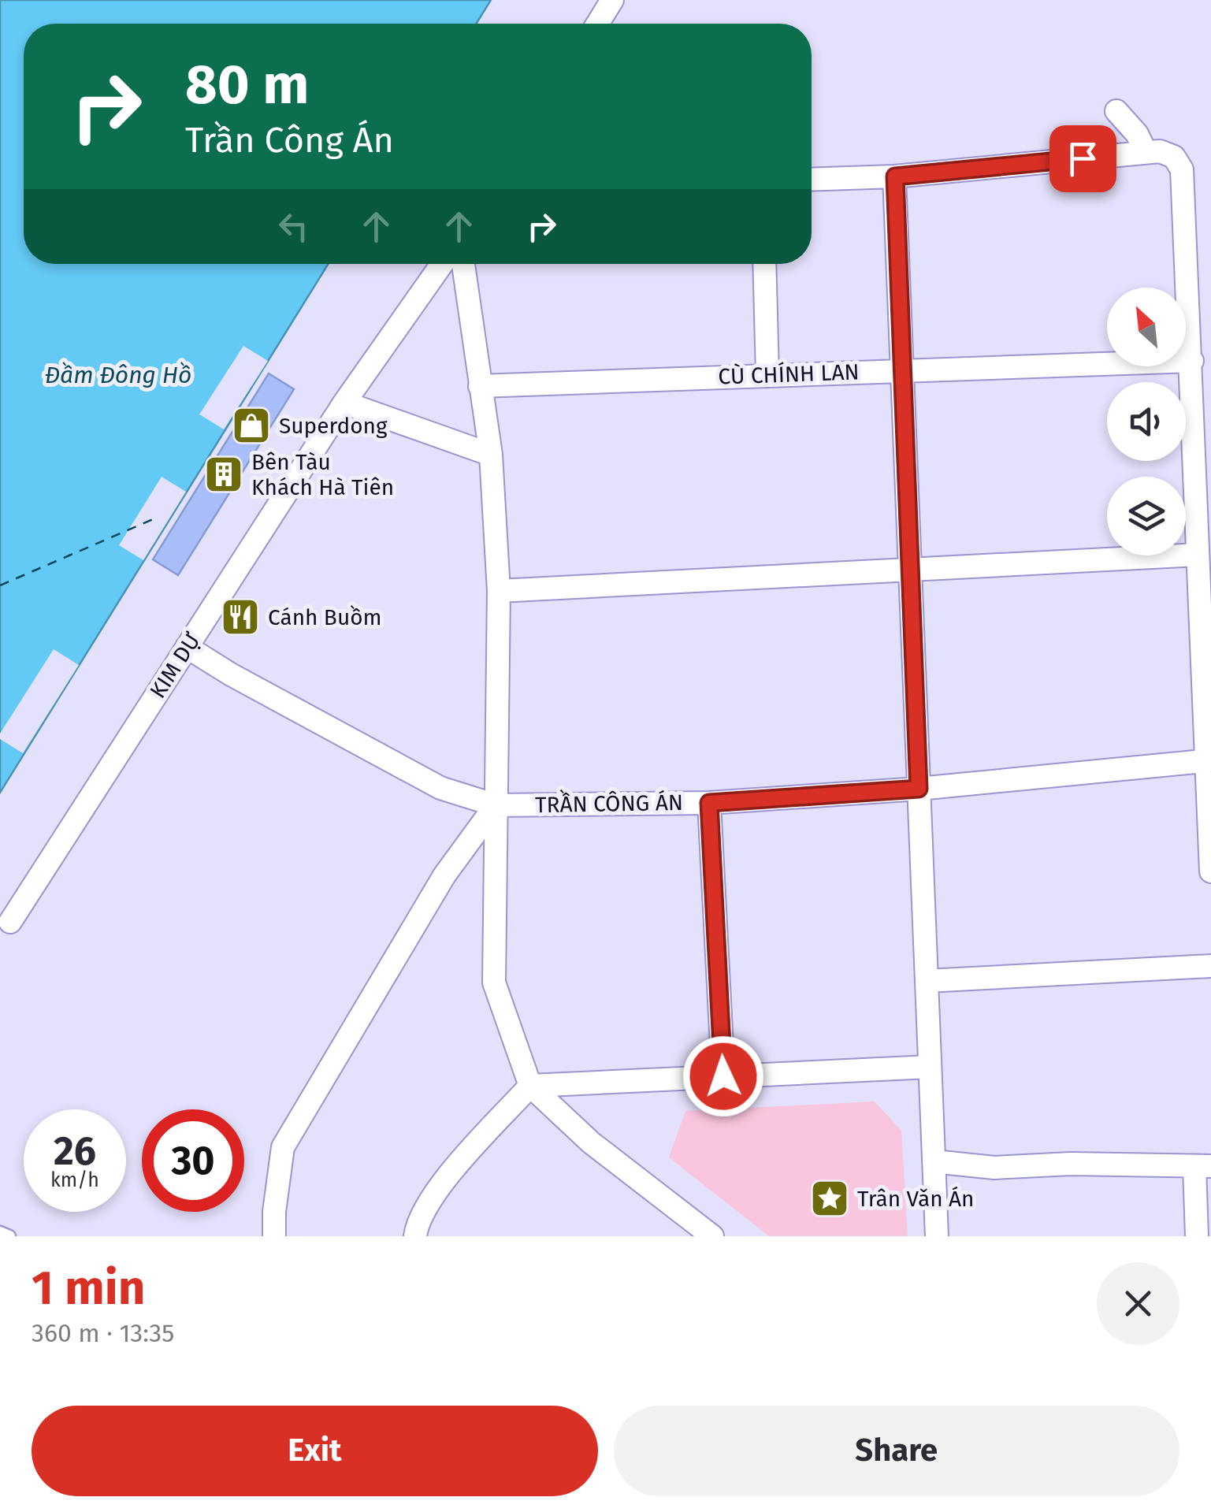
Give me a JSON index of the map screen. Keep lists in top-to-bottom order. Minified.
{"streets":{"street":["CÙ CHÍNH LAN","KIM DỰ","TRẦN CÔNG ÁN"]},"crossings":[["KIM DỰ","TRẦN CÔNG ÁN"]],"water":["Đầm Đông Hồ"],"places":{"shop":["Superdong"],"building":["Bên Tàu Khách Hà Tiên"],"restaurant":["Cánh Buồm"],"place":["Trân Vǎn Án"]},"north":"top left","page":{"turn":["80 m","Trần Công Án"],"speed":"26 km/h","limit":"30","heading":["1 min","360 m · 13:35"],"buttons":["Exit","Share"]}}
